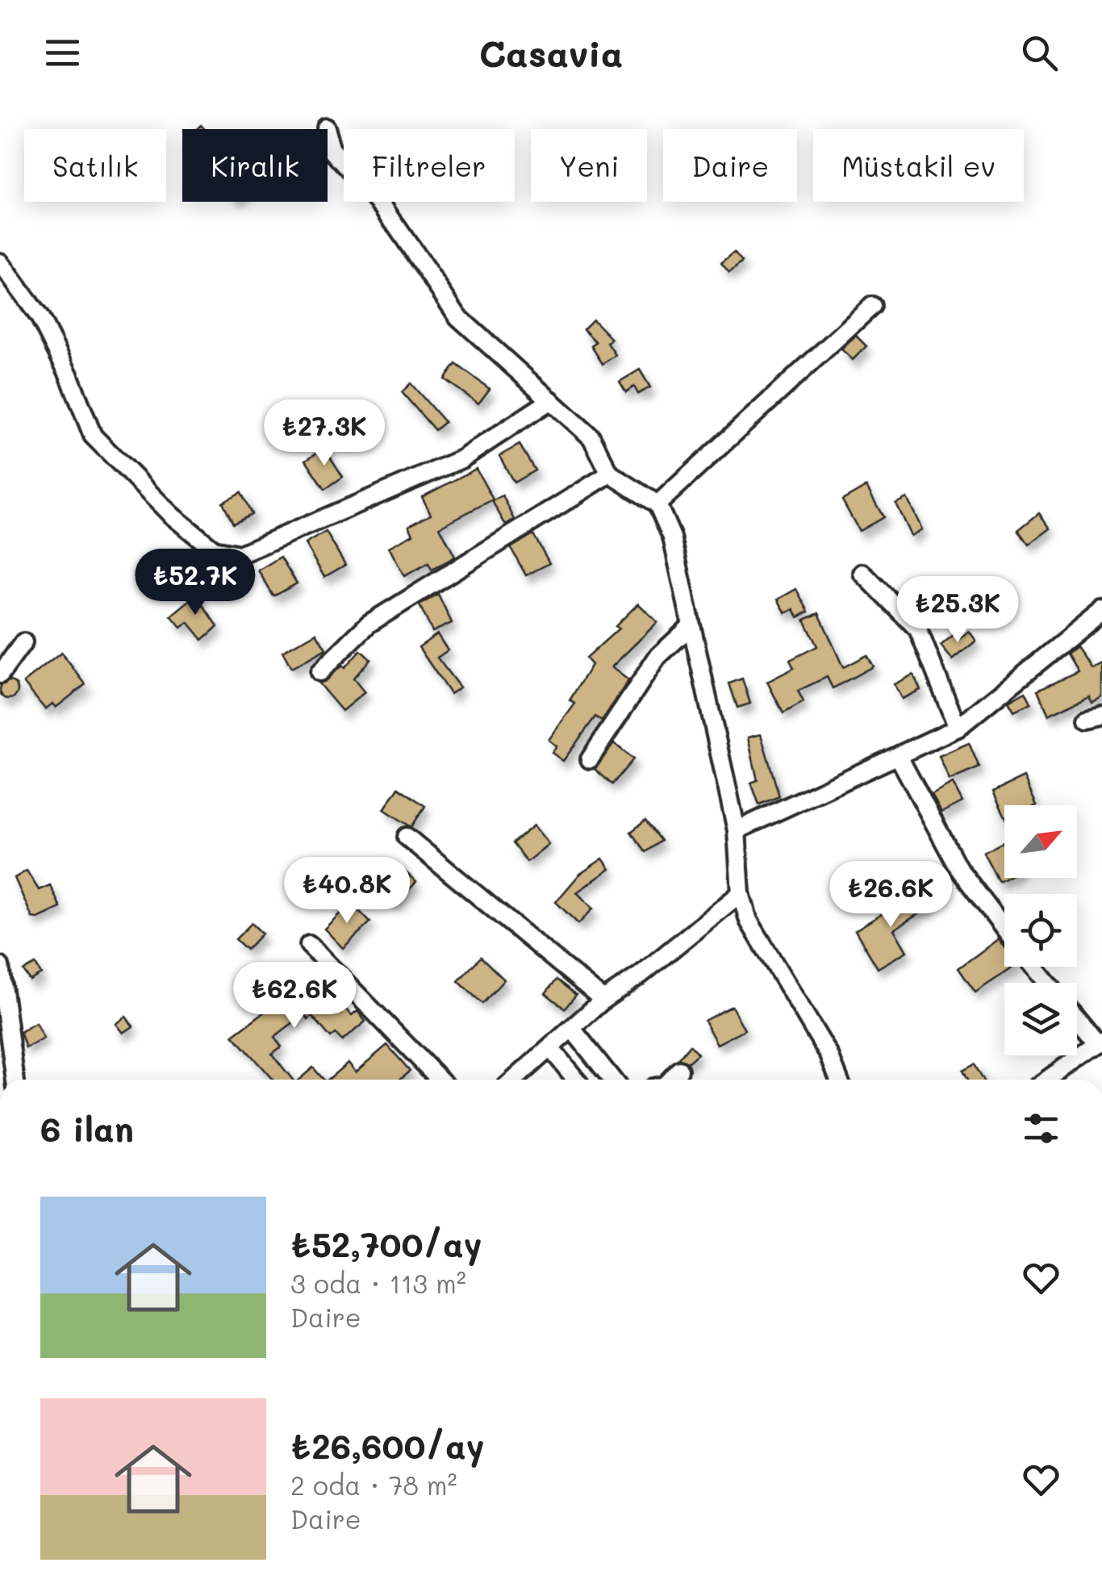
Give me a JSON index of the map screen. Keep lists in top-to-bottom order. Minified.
{"north":"top right","page":{"header":"Casavia","chip":["Satılık","Kiralık","Filtreler","Yeni","Daire","Müstakil ev"],"price":["₺27.3K","₺52.7K","₺25.3K","₺40.8K","₺26.6K","₺62.6K"],"heading":"6 ilan","list":[{"name":"₺52,700/ay","note":"3 oda · 113 m² · Daire"},{"name":"₺26,600/ay","note":"2 oda · 78 m² · Daire"}]}}
